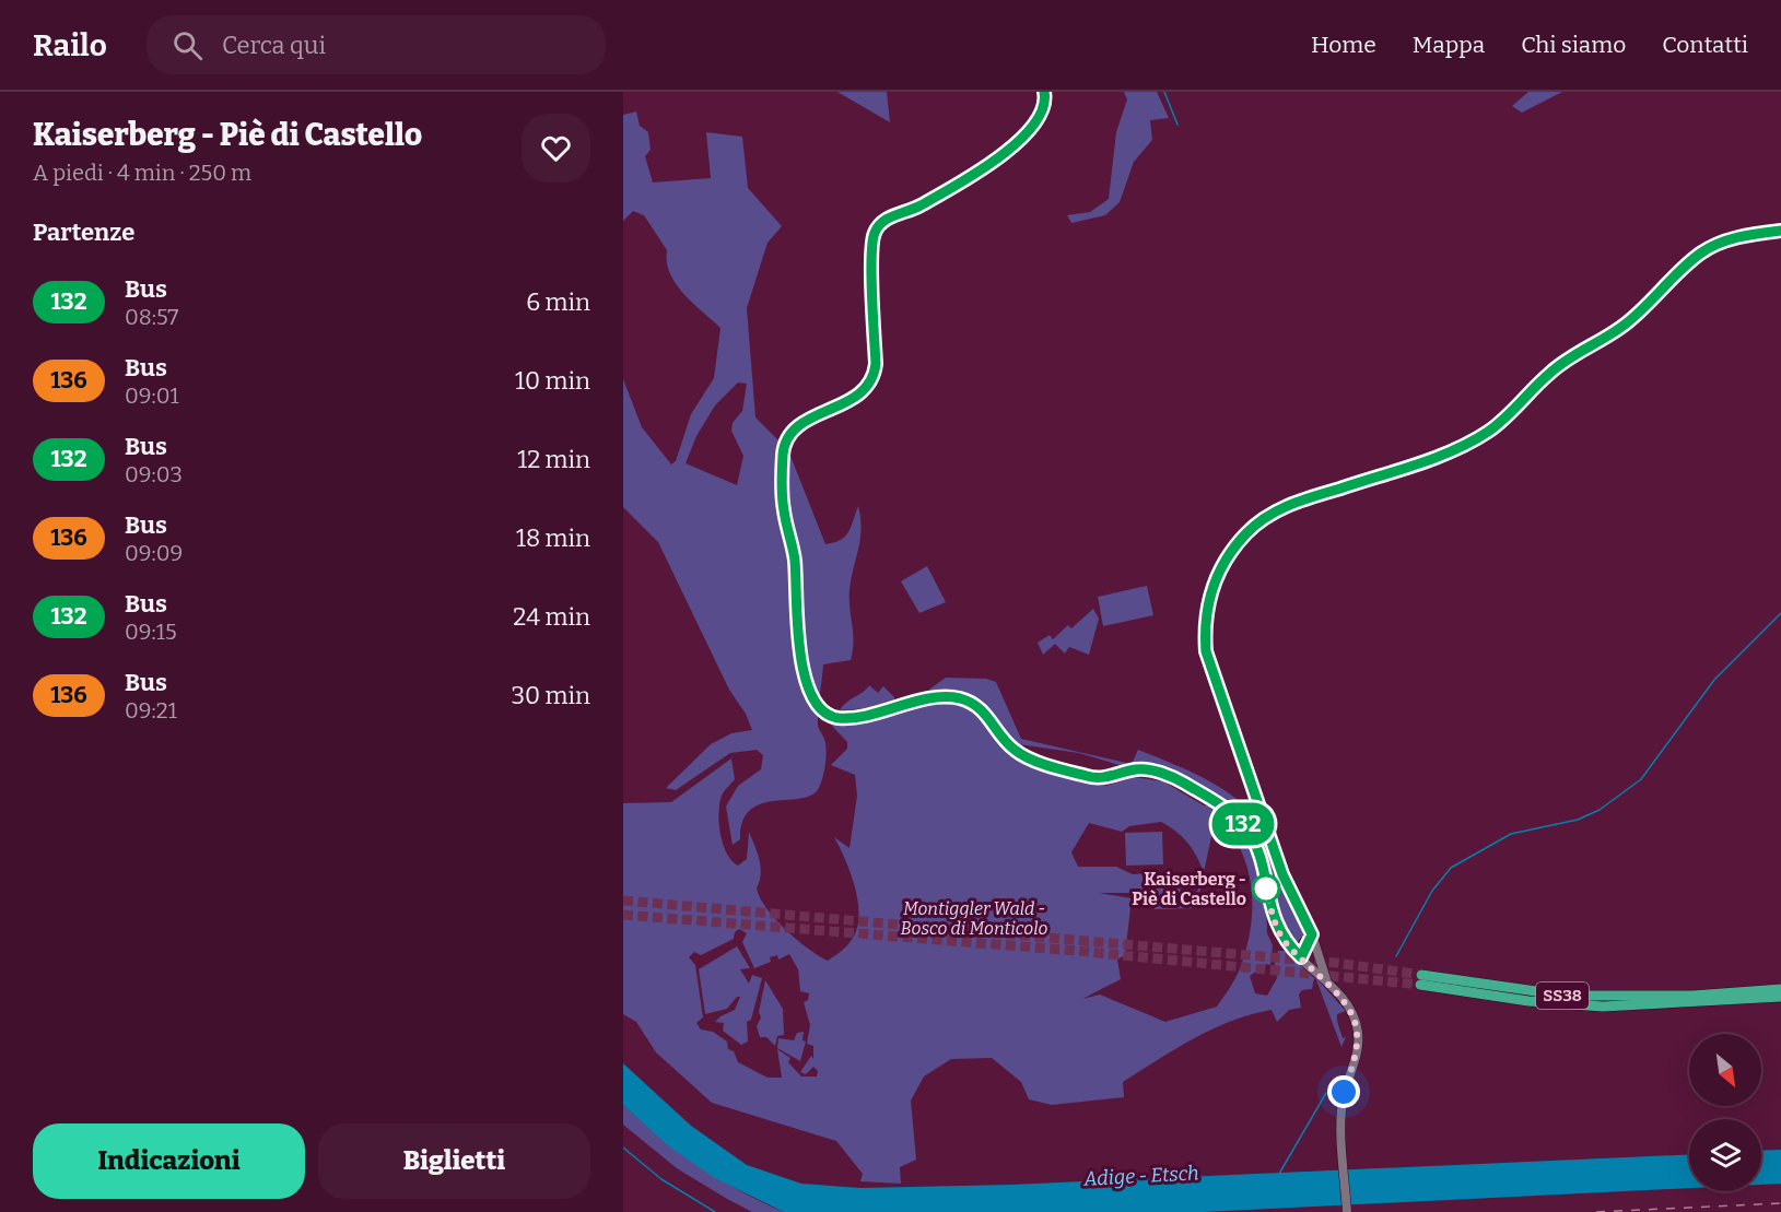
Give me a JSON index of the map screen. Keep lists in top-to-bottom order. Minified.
{"streets":{"highway":["SS38"]},"water":["Adige - Etsch"],"parks":["Montiggler Wald - Bosco di Monticolo"],"places":["Kaiserberg - Piè di Castello"],"lines":["bus line 132"],"north":"bottom right","page":{"header":"Railo","search":"Cerca qui","nav":["Home","Mappa","Chi siamo","Contatti"],"heading":[["Kaiserberg - Piè di Castello","A piedi · 4 min · 250 m"],"Partenze"],"on_map":"132","list":[{"mark":"132","name":"Bus","note":"08:57","value":"6 min"},{"mark":"136","name":"Bus","note":"09:01","value":"10 min"},{"mark":"132","name":"Bus","note":"09:03","value":"12 min"},{"mark":"136","name":"Bus","note":"09:09","value":"18 min"},{"mark":"132","name":"Bus","note":"09:15","value":"24 min"},{"mark":"136","name":"Bus","note":"09:21","value":"30 min"}],"buttons":["Indicazioni","Biglietti"]}}
